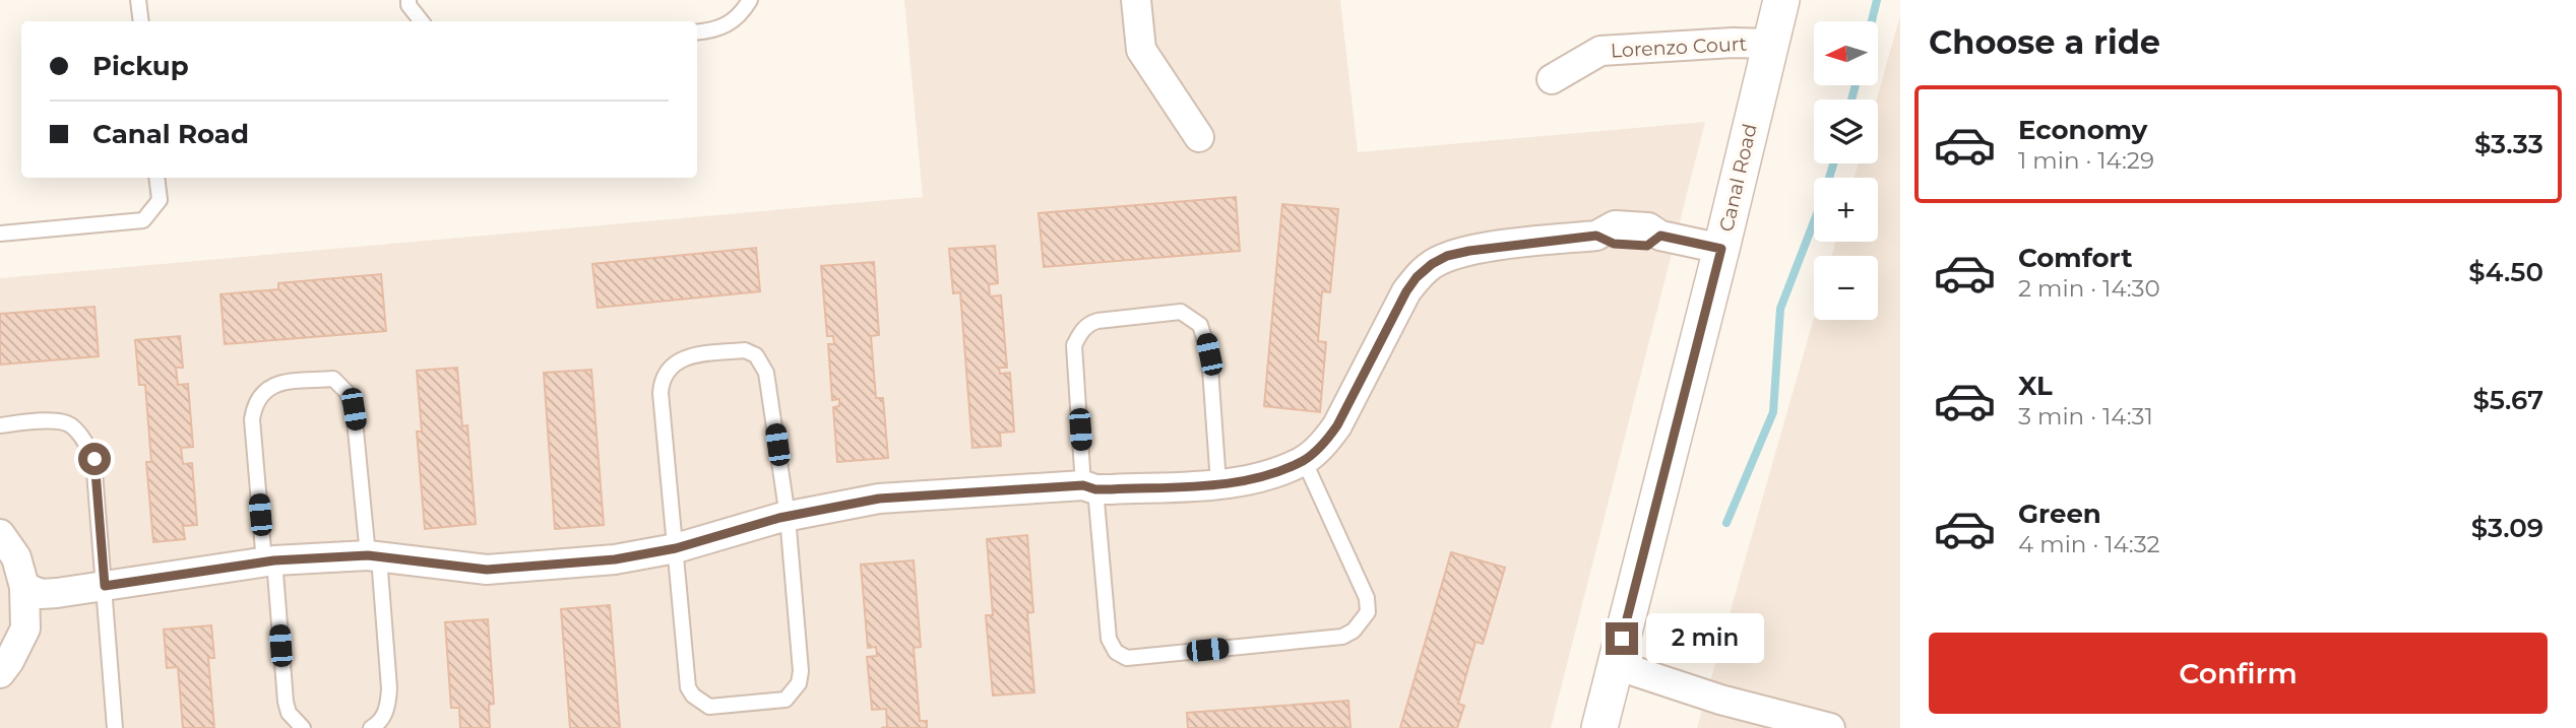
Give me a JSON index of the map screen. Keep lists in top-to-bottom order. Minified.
{"streets":{"street":["Lorenzo Court","Canal Road"]},"crossings":[["Lorenzo Court","Canal Road"]],"north":"left","page":{"heading":"Choose a ride","map_buttons":["+","−"],"banner":["Pickup","Canal Road"],"list":[{"name":"Economy","note":"1 min · 14:29","value":"$3.33"},{"name":"Comfort","note":"2 min · 14:30","value":"$4.50"},{"name":"XL","note":"3 min · 14:31","value":"$5.67"},{"name":"Green","note":"4 min · 14:32","value":"$3.09"}],"bubble":"2 min","buttons":"Confirm"}}
